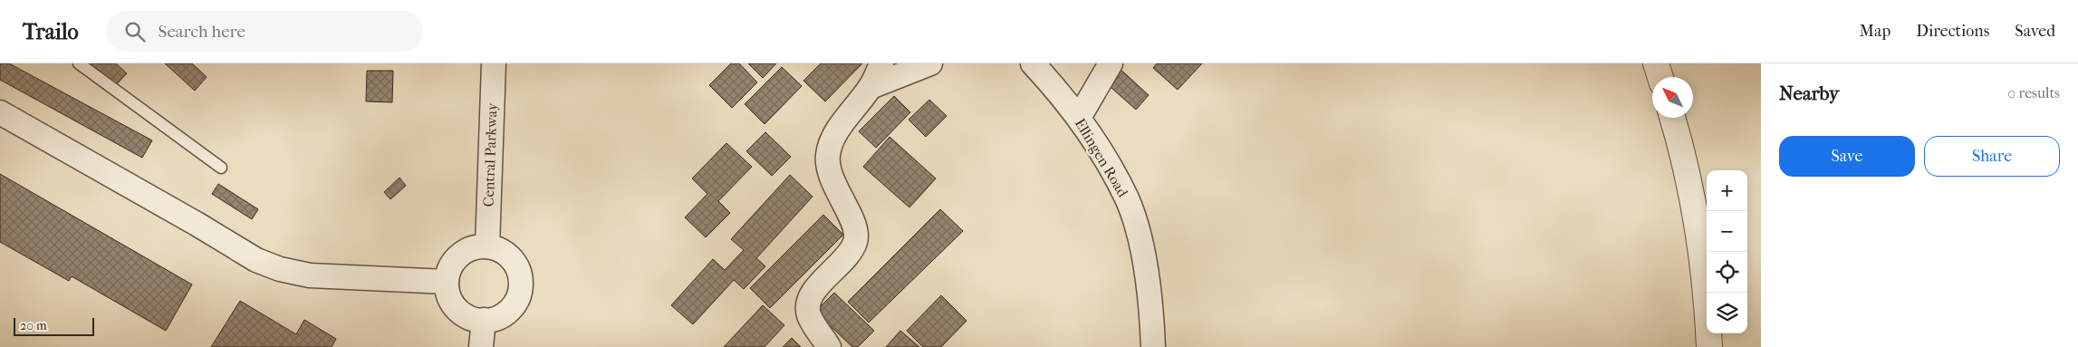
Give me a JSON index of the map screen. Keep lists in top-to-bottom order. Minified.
{"streets":{"street":["Central Parkway","Ellingen Road"]},"scale_bar":"20 m","north":"top left","page":{"header":"Trailo","search":"Search here","nav":["Map","Directions","Saved"],"heading":["Nearby","0 results"],"buttons":["Save","Share"],"map_buttons":["+","−"],"scale":"20 m"}}
